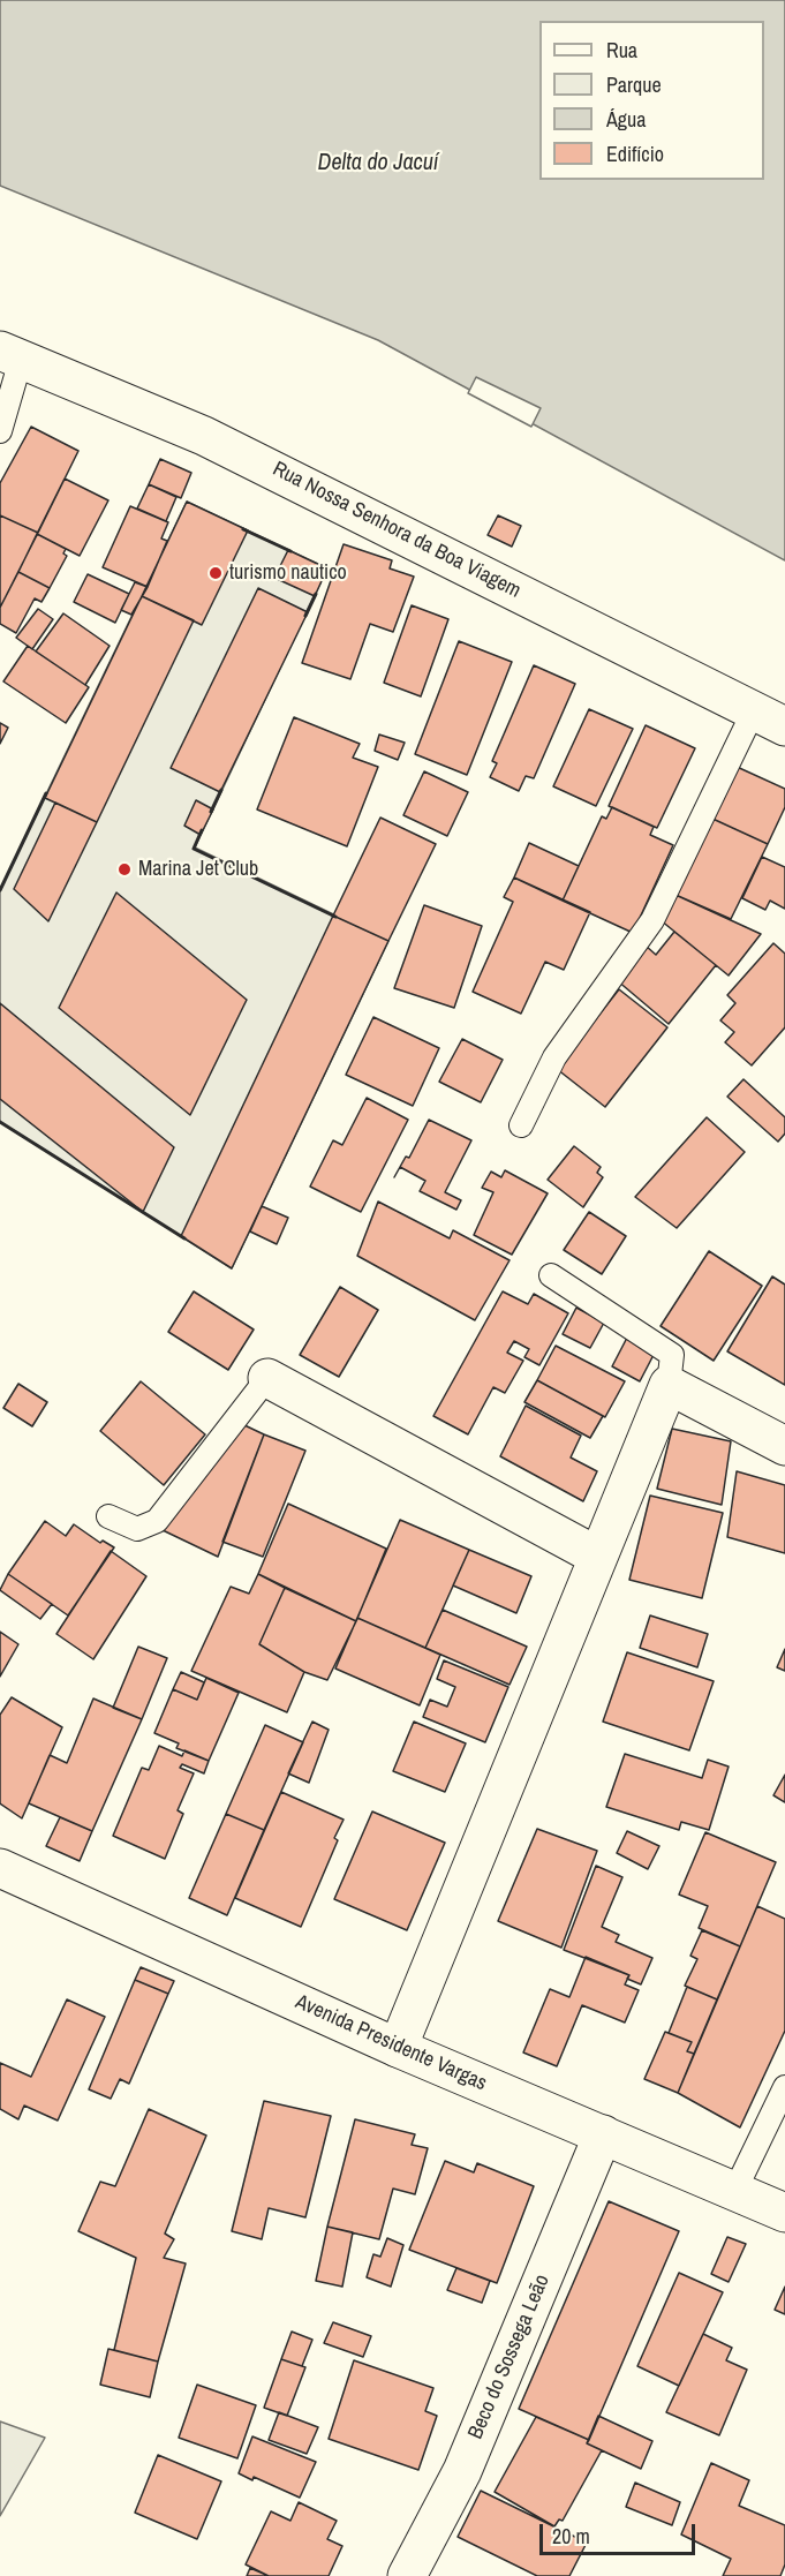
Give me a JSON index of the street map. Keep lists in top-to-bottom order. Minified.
{"streets":{"street":["Rua Nossa Senhora da Boa Viagem","Avenida Presidente Vargas","Beco do Sossega Leão"]},"crossings":[["Avenida Presidente Vargas","Beco do Sossega Leão"]],"water":["Delta do Jacuí"],"places":["turismo nautico","Marina Jet Club"],"legend":["Rua","Parque","Água","Edifício"],"scale_bar":"20 m"}
